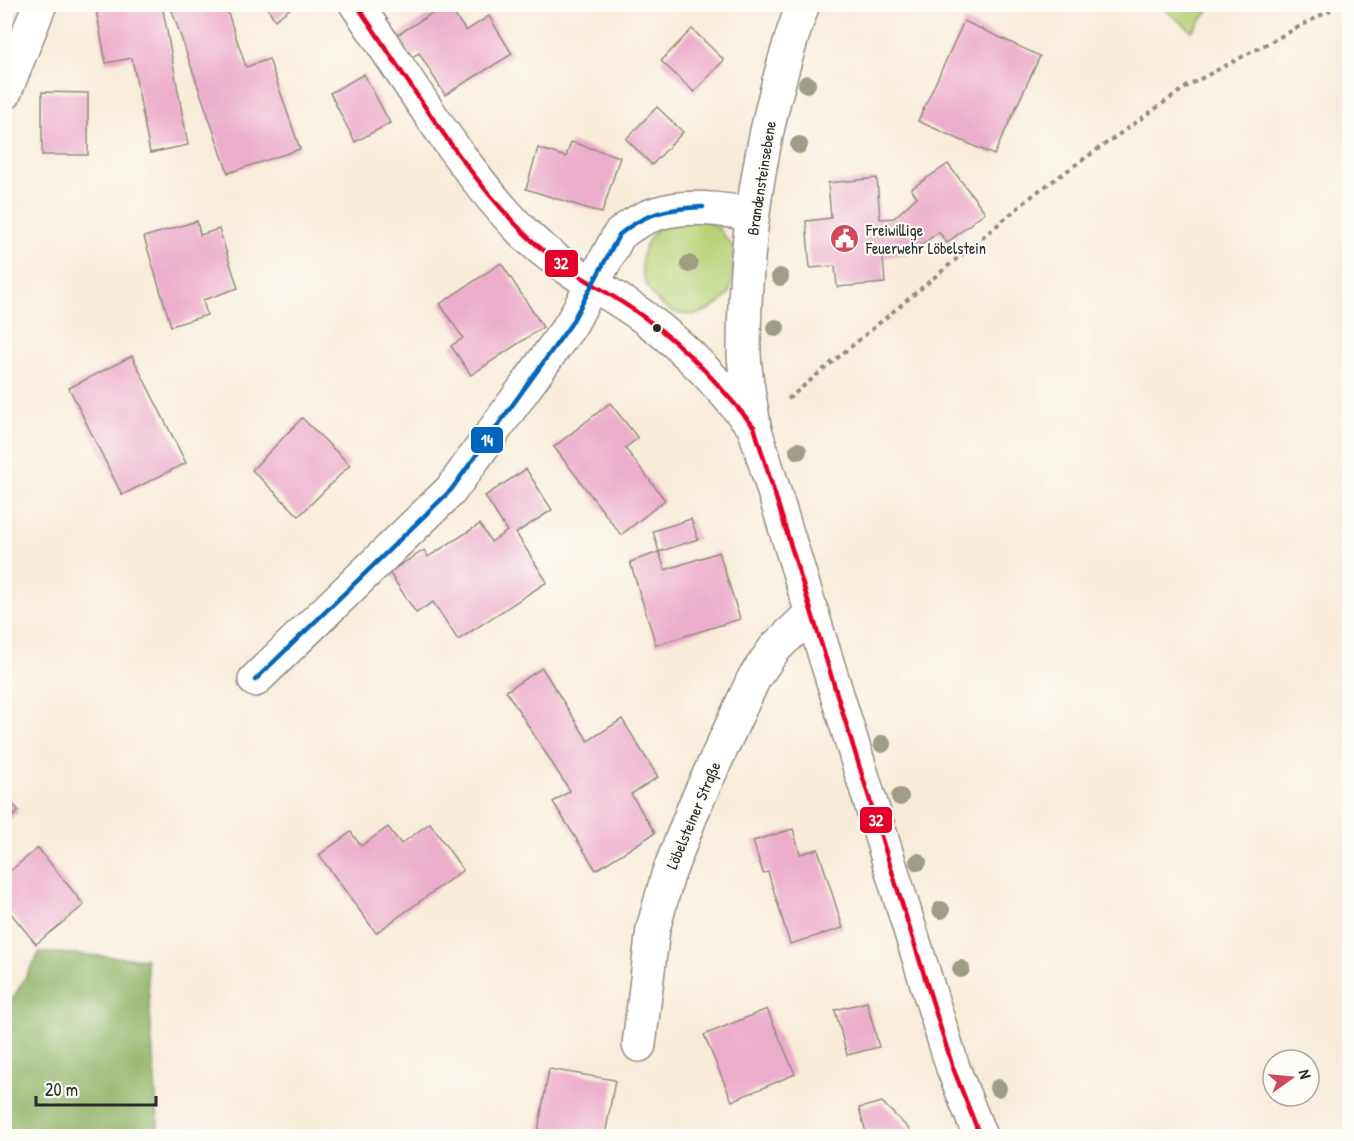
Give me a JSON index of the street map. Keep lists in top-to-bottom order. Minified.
{"streets":{"street":["Brandensteinsebene","Löbelsteiner Straße"]},"places":{"public building":["Freiwillige Feuerwehr Löbelstein"]},"lines":["transit line 32","transit line 14"],"scale_bar":"20 m","north":"right"}
